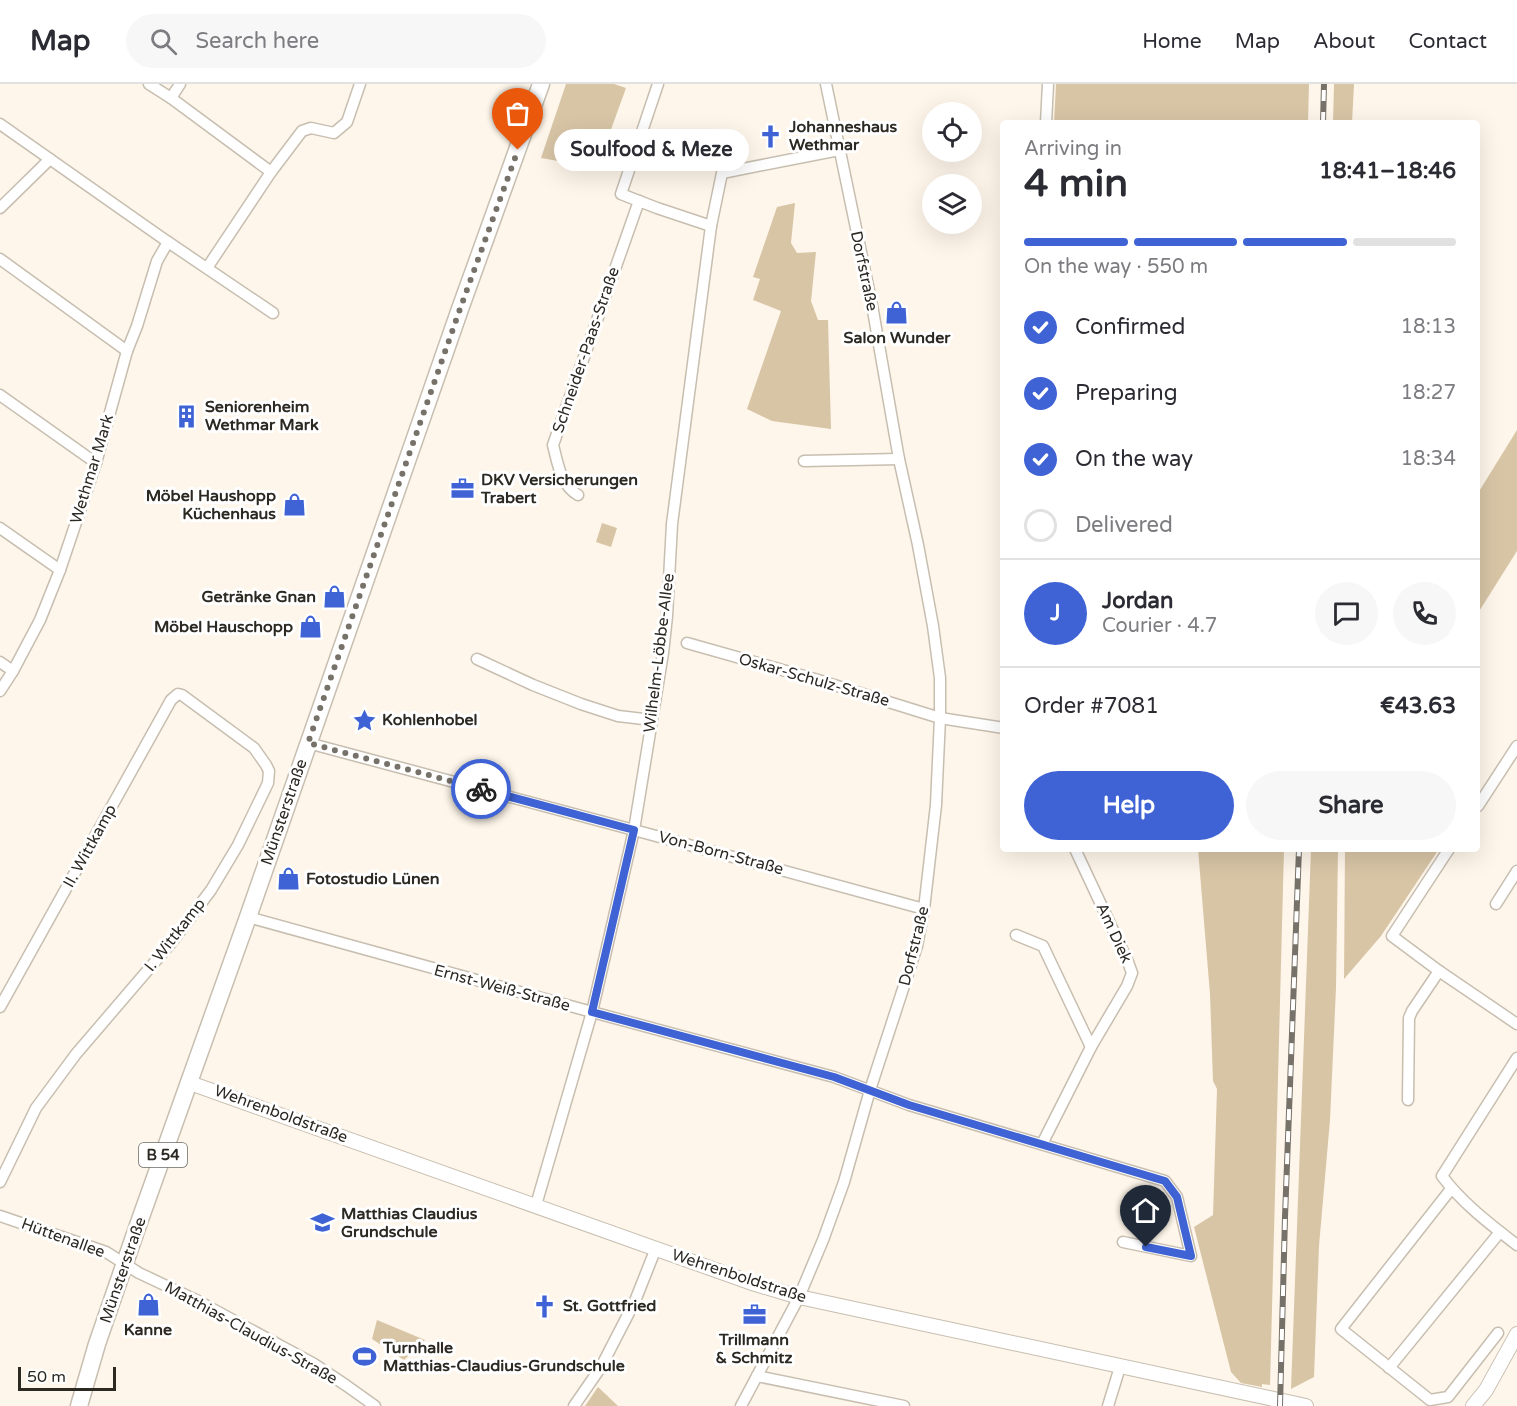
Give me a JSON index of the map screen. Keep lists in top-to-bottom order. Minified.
{"streets":{"main road":["Münsterstraße","B 54"],"street":["Dorfstraße","Schneider-Paas-Straße","Wethmar Mark","Wilhelm-Löbbe-Allee","Oskar-Schulz-Straße","II. Wittkamp","Von-Born-Straße","Am Diek","I. Wittkamp","Ernst-Weiß-Straße","Wehrenboldstraße","Hüttenallee","Matthias-Claudius-Straße"]},"crossings":[["Dorfstraße","Wilhelm-Löbbe-Allee"],["Dorfstraße","Oskar-Schulz-Straße"],["Dorfstraße","Von-Born-Straße"],["Dorfstraße","Ernst-Weiß-Straße"],["Dorfstraße","Wehrenboldstraße"],["Wilhelm-Löbbe-Allee","Von-Born-Straße"],["Wilhelm-Löbbe-Allee","Ernst-Weiß-Straße"],["Wilhelm-Löbbe-Allee","Wehrenboldstraße"],["Münsterstraße","Von-Born-Straße"],["Münsterstraße","Ernst-Weiß-Straße"],["Münsterstraße","Wehrenboldstraße"],["Münsterstraße","Hüttenallee"],["Münsterstraße","Matthias-Claudius-Straße"],["II. Wittkamp","I. Wittkamp"],["Am Diek","Ernst-Weiß-Straße"],["Hüttenallee","Matthias-Claudius-Straße"]],"places":{"church":["Johanneshaus Wethmar","St. Gottfried"],"other":["Soulfood & Meze"],"shop":["Salon Wunder","Möbel Haushopp Küchenhaus","Getränke Gnan","Möbel Hauschopp","Fotostudio Lünen","Kanne"],"building":["Seniorenheim Wethmar Mark"],"office":["DKV Versicherungen Trabert","Trillmann & Schmitz"],"place":["Kohlenhobel"],"school or university":["Matthias Claudius Grundschule"],"sports":["Turnhalle Matthias-Claudius-Grundschule"]},"scale_bar":"50 m","page":{"header":"Map","search":"Search here","nav":["Home","Map","About","Contact"],"heading":["4 min","Arriving in","18:41–18:46"],"panel":["Jordan","Courier · 4.7","Order #7081","€43.63"],"bubble":"Soulfood & Meze","bar":"On the way · 550 m","list":[["Confirmed","18:13"],["Preparing","18:27"],["On the way","18:34"],"Delivered"],"round":"J","buttons":["Help","Share"],"scale":"50 m"}}
